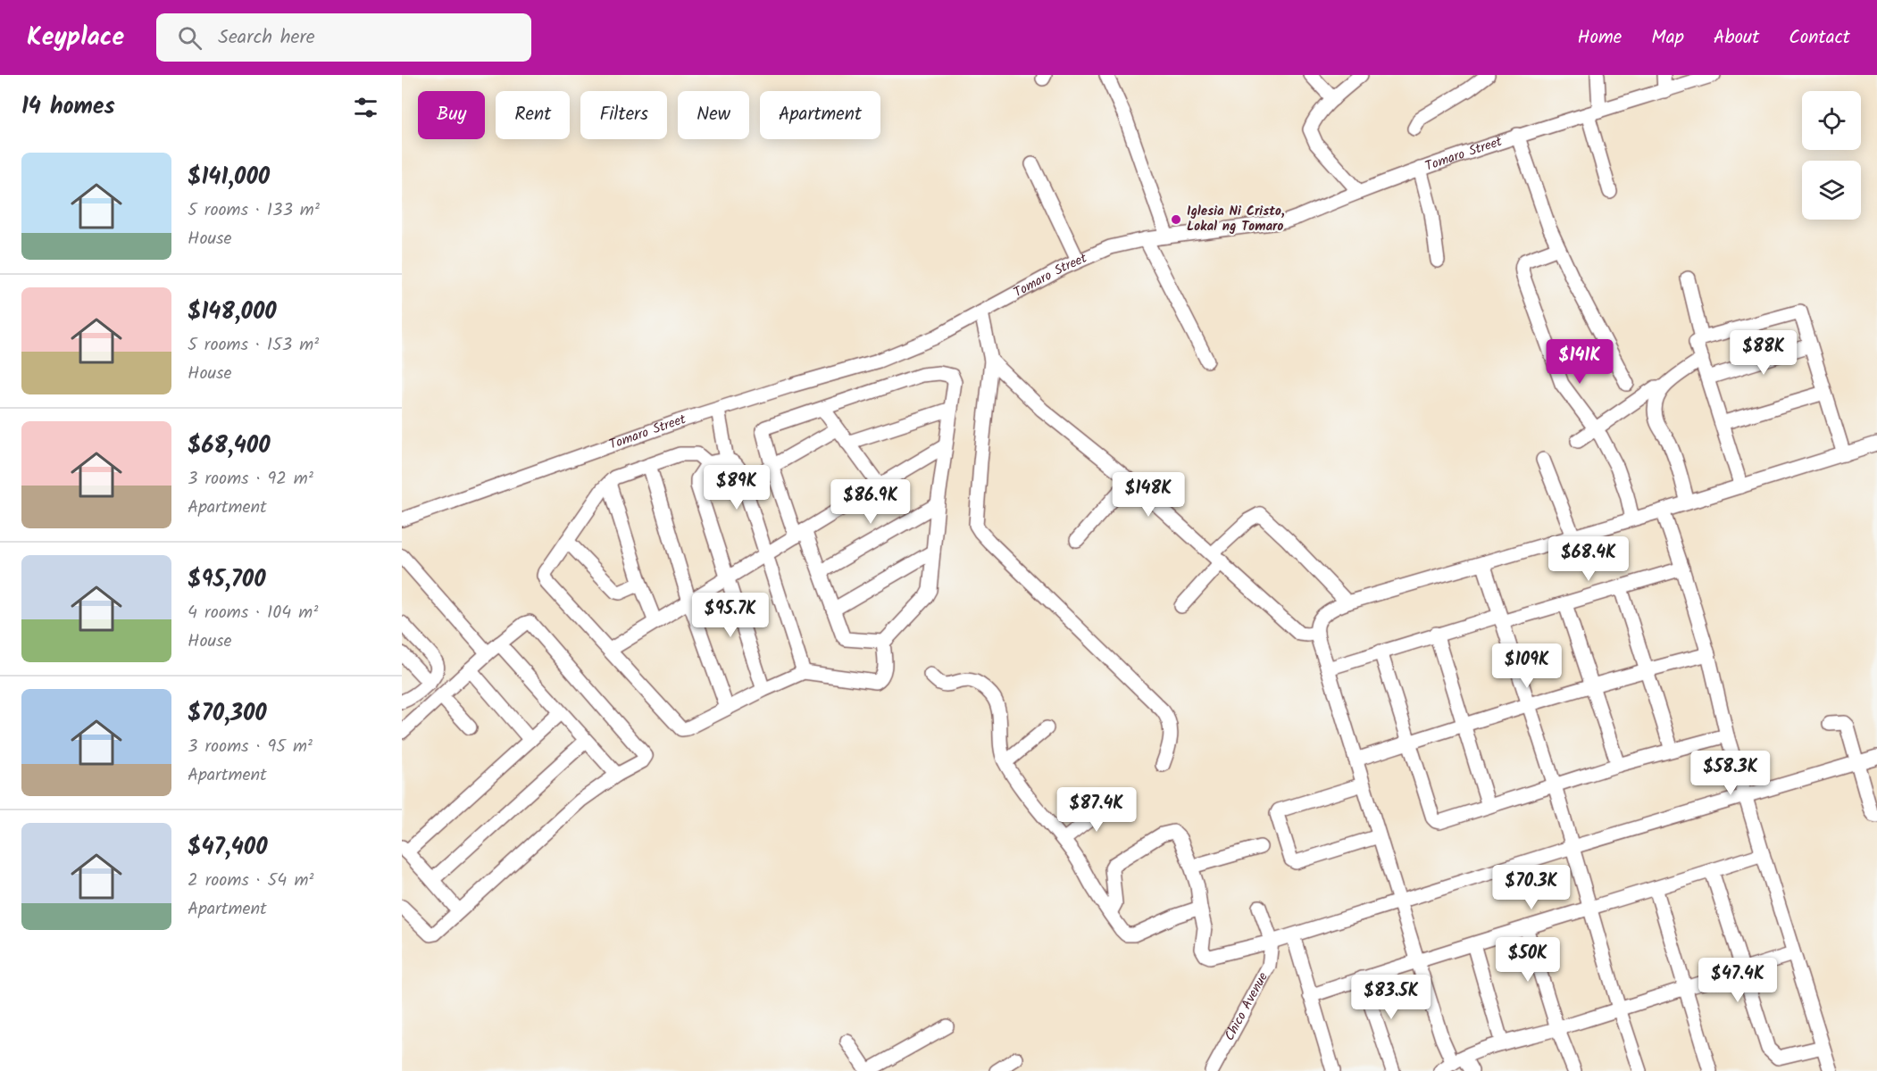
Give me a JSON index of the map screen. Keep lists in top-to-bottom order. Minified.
{"streets":{"street":["Tomaro Street","Chico Avenue"]},"places":["Iglesia Ni Cristo, Lokal ng Tomaro"],"page":{"header":"Keyplace","search":"Search here","nav":["Home","Map","About","Contact"],"heading":"14 homes","chip":["Buy","Rent","Filters","New","Apartment"],"list":[{"name":"$141,000","note":"5 rooms · 133 m² · House"},{"name":"$148,000","note":"5 rooms · 153 m² · House"},{"name":"$68,400","note":"3 rooms · 92 m² · Apartment"},{"name":"$95,700","note":"4 rooms · 104 m² · House"},{"name":"$70,300","note":"3 rooms · 95 m² · Apartment"},{"name":"$47,400","note":"2 rooms · 54 m² · Apartment"}],"price":["$88K","$141K","$89K","$148K","$86.9K","$68.4K","$95.7K","$109K","$58.3K","$87.4K","$70.3K","$50K","$47.4K","$83.5K"]}}
